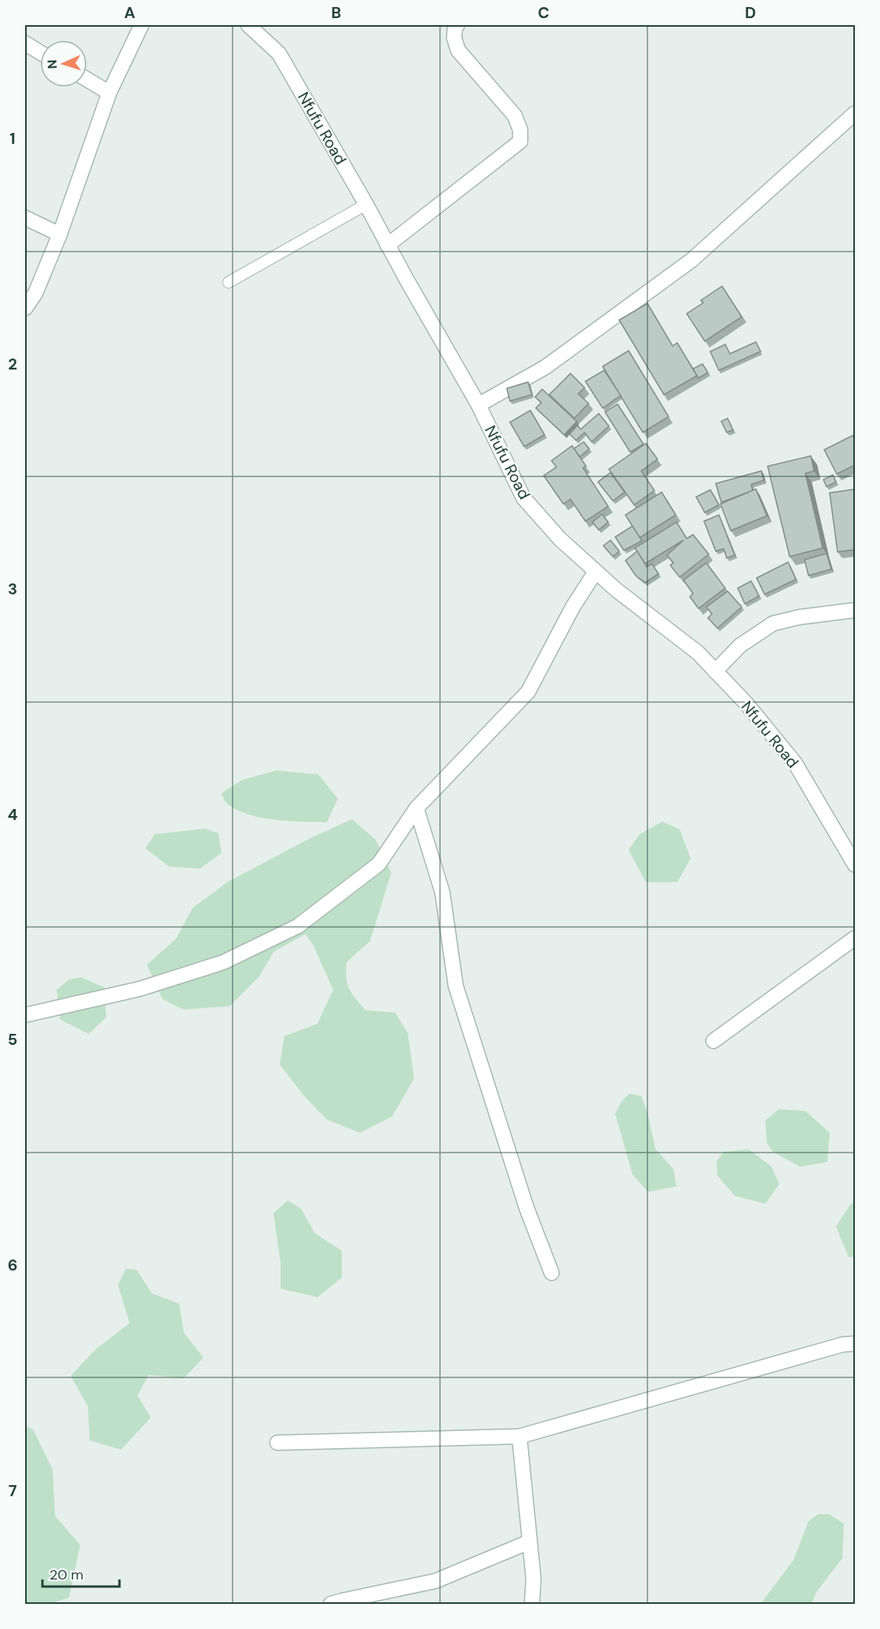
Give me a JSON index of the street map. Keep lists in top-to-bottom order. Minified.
{"streets":{"street":["Nfufu Road"]},"scale_bar":"20 m","north":"left","grid":{"columns":["A","B","C","D"],"rows":["1","2","3","4","5","6","7"]}}
